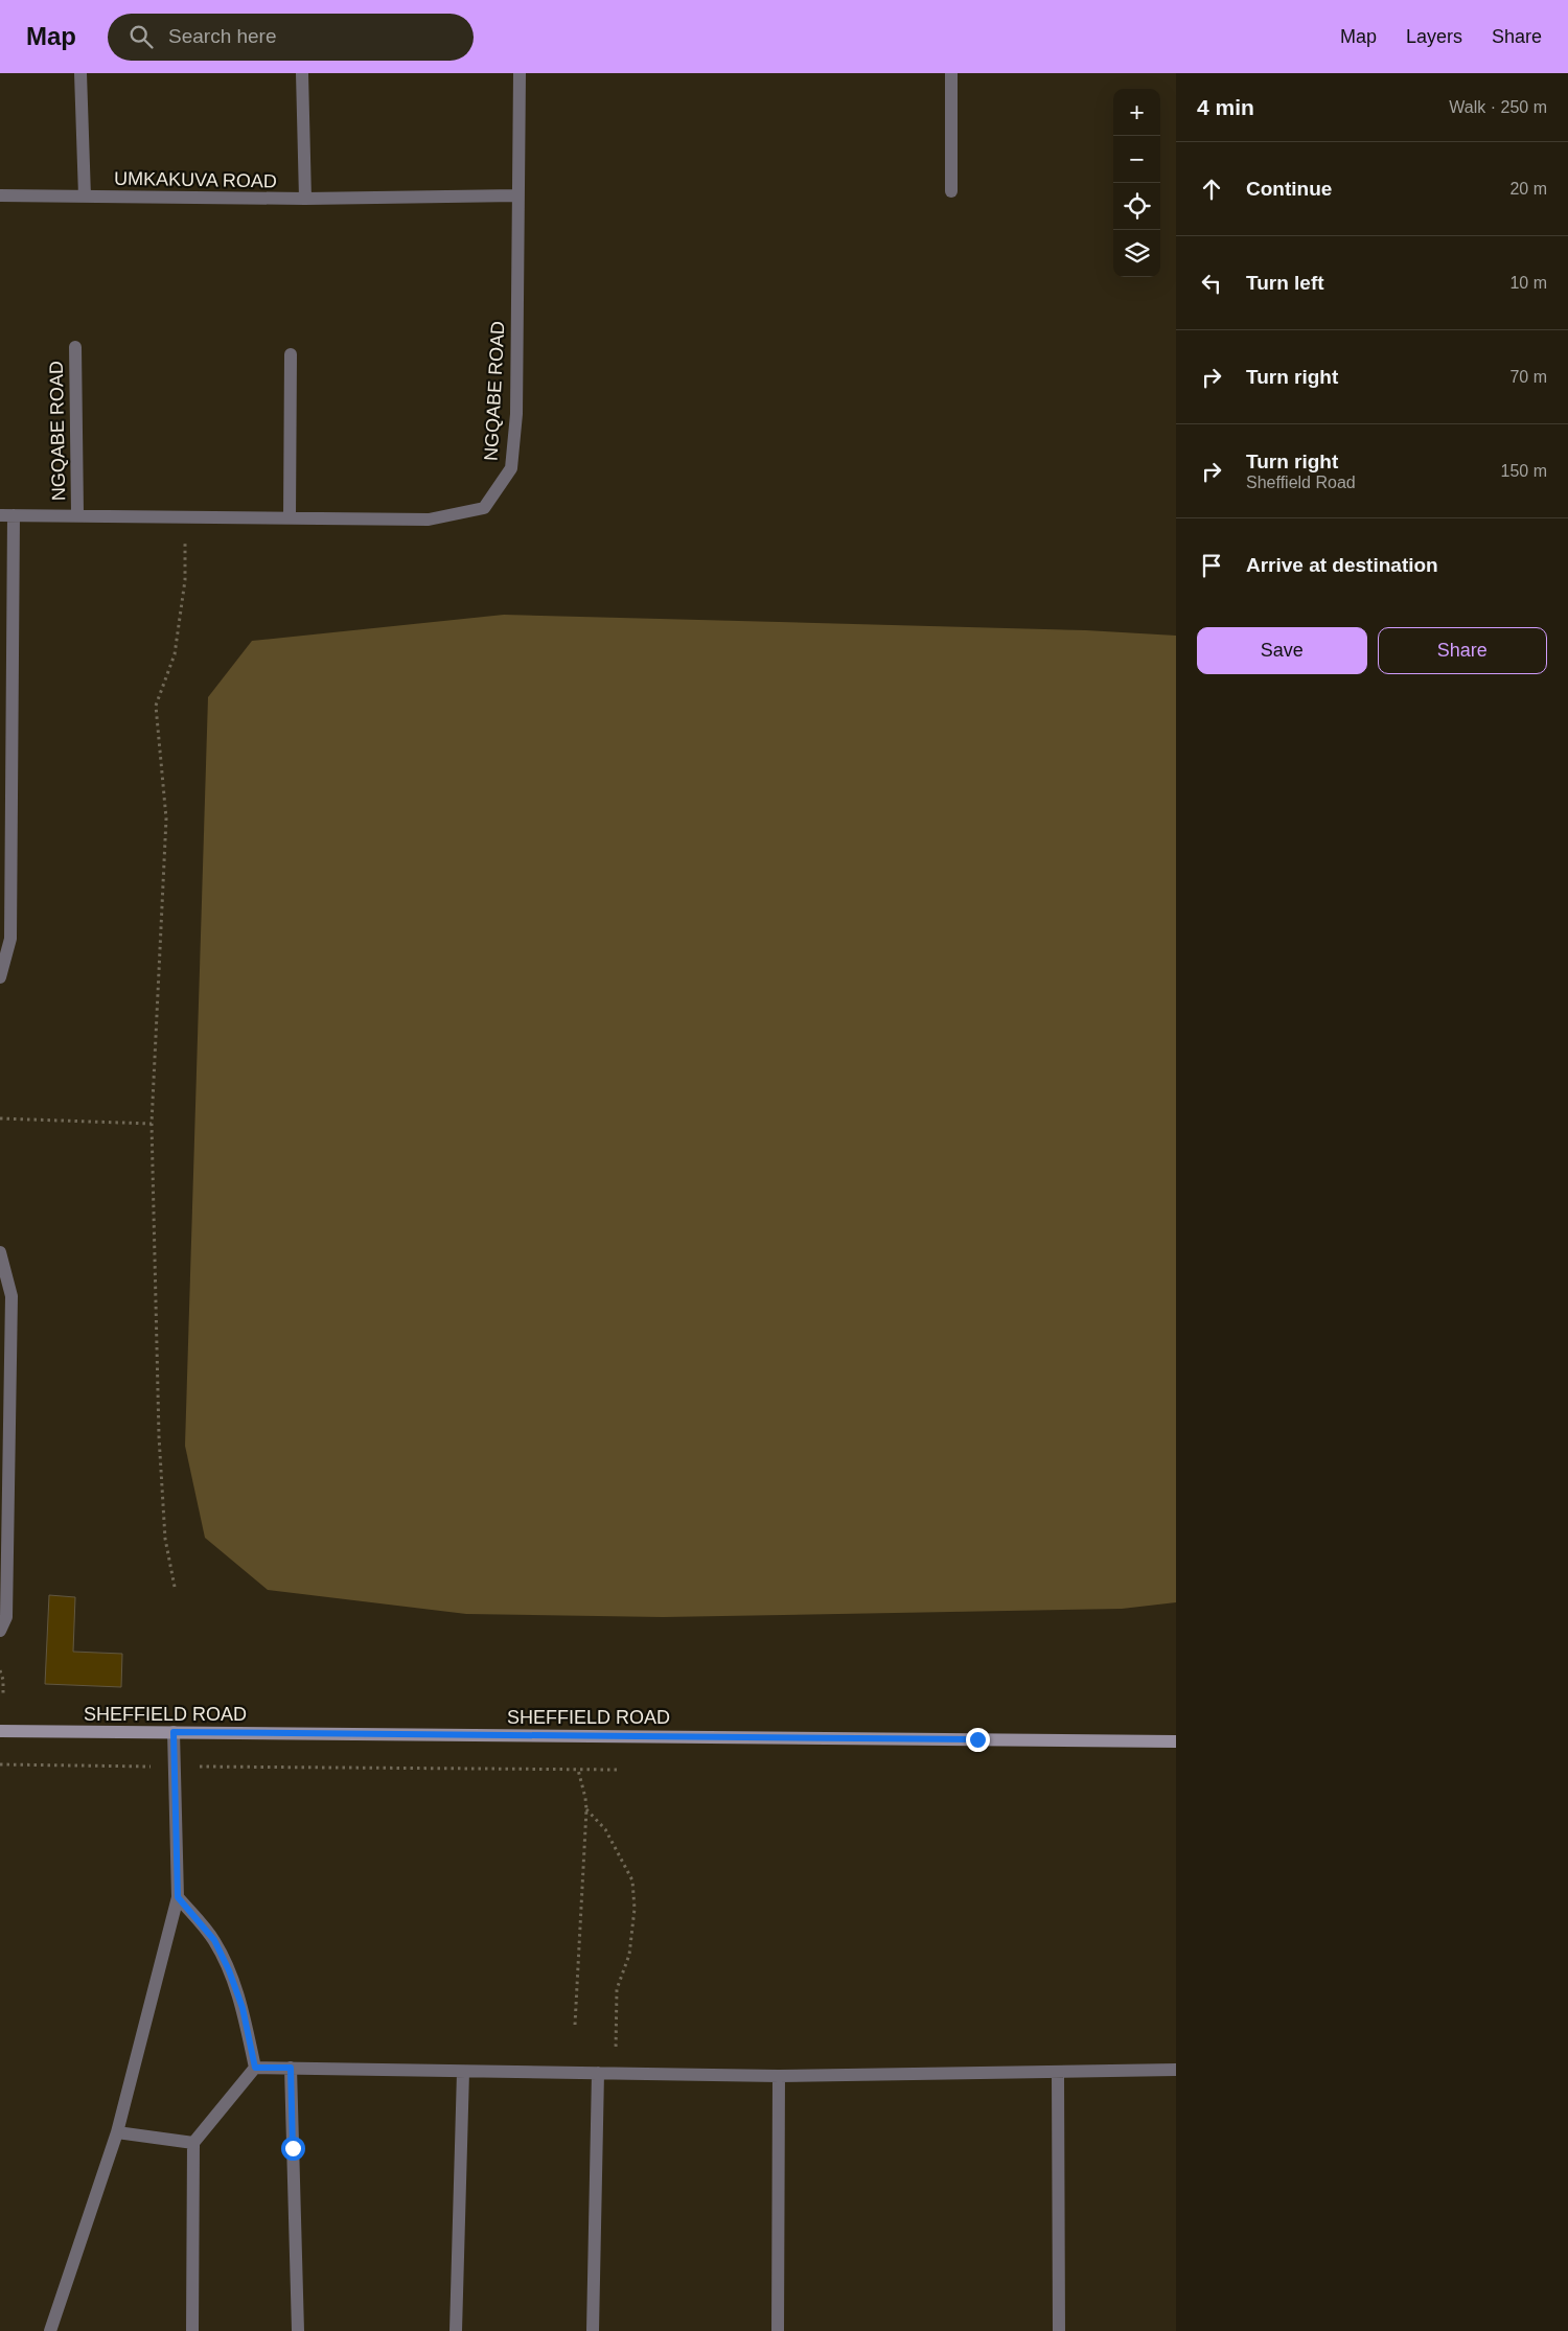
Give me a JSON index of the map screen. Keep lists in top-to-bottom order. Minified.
{"streets":{"street":["UMKAKUVA ROAD","NGQABE ROAD","SHEFFIELD ROAD"]},"crossings":[["UMKAKUVA ROAD","NGQABE ROAD"]],"page":{"header":"Map","search":"Search here","nav":["Map","Layers","Share"],"heading":["4 min","Walk · 250 m"],"map_buttons":["+","−"],"list":[["Continue","20 m"],["Turn left","10 m"],["Turn right","70 m"],["Turn right","Sheffield Road","150 m"],"Arrive at destination"],"buttons":["Save","Share"]}}
